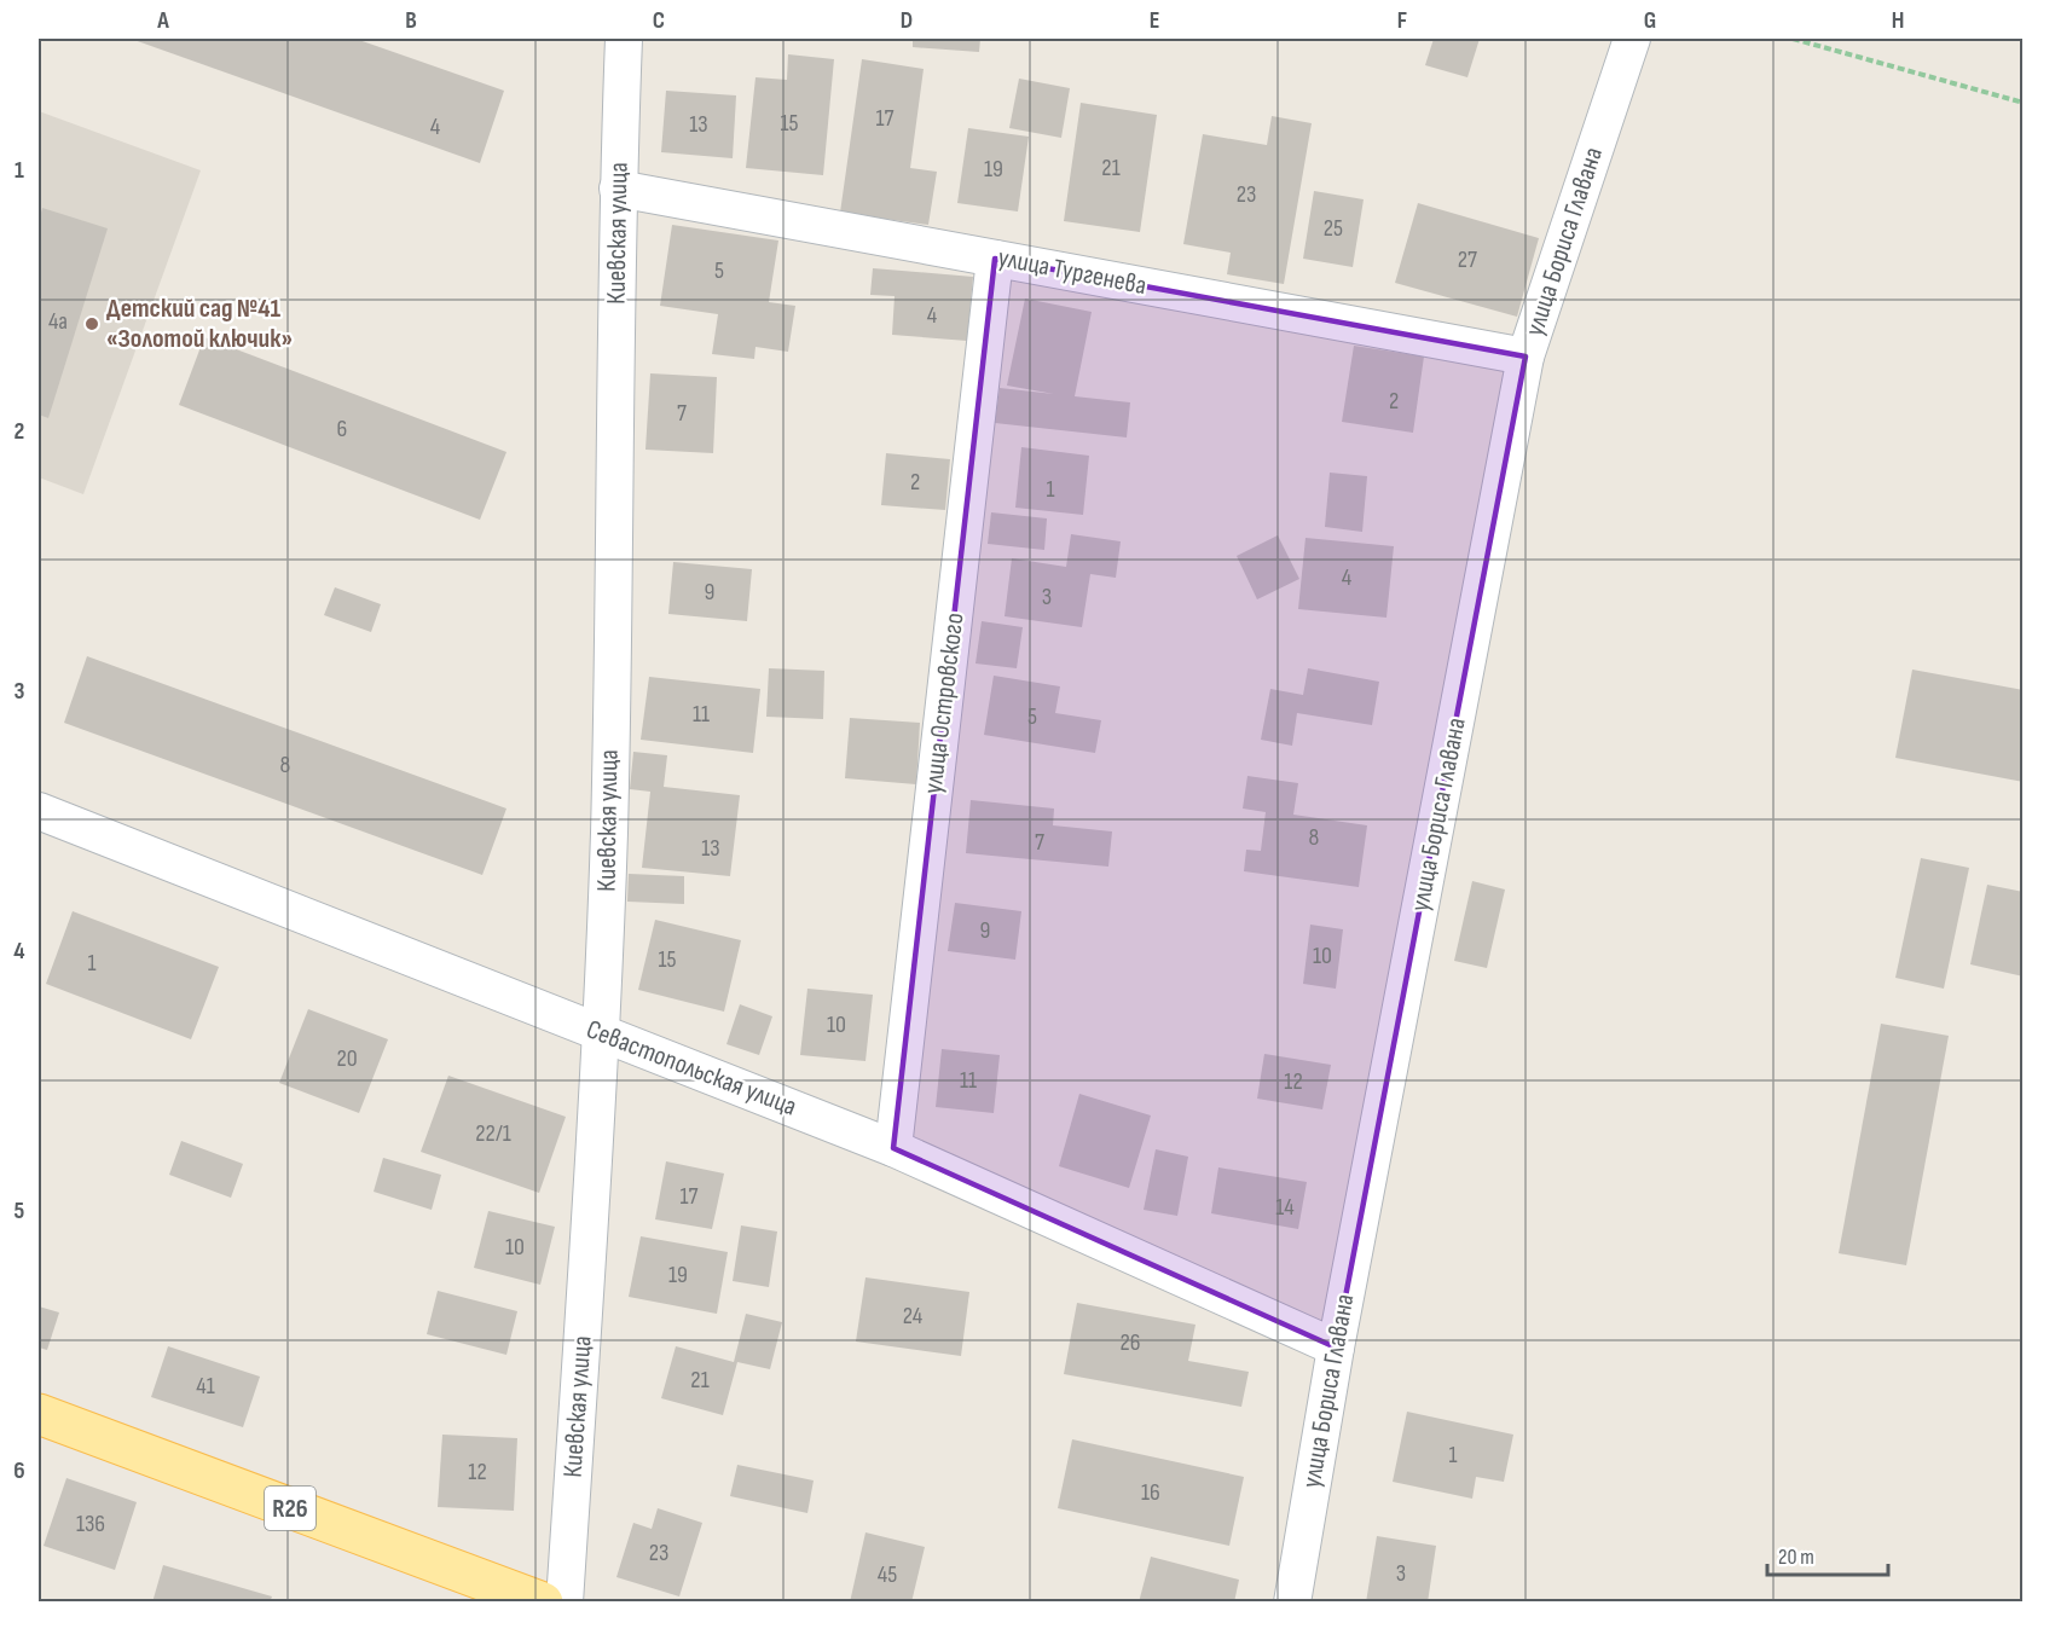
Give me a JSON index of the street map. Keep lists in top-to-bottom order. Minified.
{"streets":{"main road":["R26"],"street":["Киевская улица","улица Бориса Главана","улица Тургенева","улица Островского","Севастопольская улица"]},"crossings":[["Киевская улица","улица Тургенева"],["Киевская улица","Севастопольская улица"],["улица Бориса Главана","улица Тургенева"],["улица Бориса Главана","Севастопольская улица"],["улица Тургенева","улица Островского"],["улица Островского","Севастопольская улица"]],"places":["Детский сад №41 «Золотой ключик»"],"house_numbers":["17","15","13","4","21","19","23","25","27","5","4","4а","2","7","6","2","1","4","9","3","11","5","8","8","7","13","9","10","15","1","10","20","11","12","22/1","17","14","10","19","24","26","21","41","1","12","16","136","23","3","45"],"scale_bar":"20 m","grid":{"columns":["A","B","C","D","E","F","G","H"],"rows":["1","2","3","4","5","6"]}}
